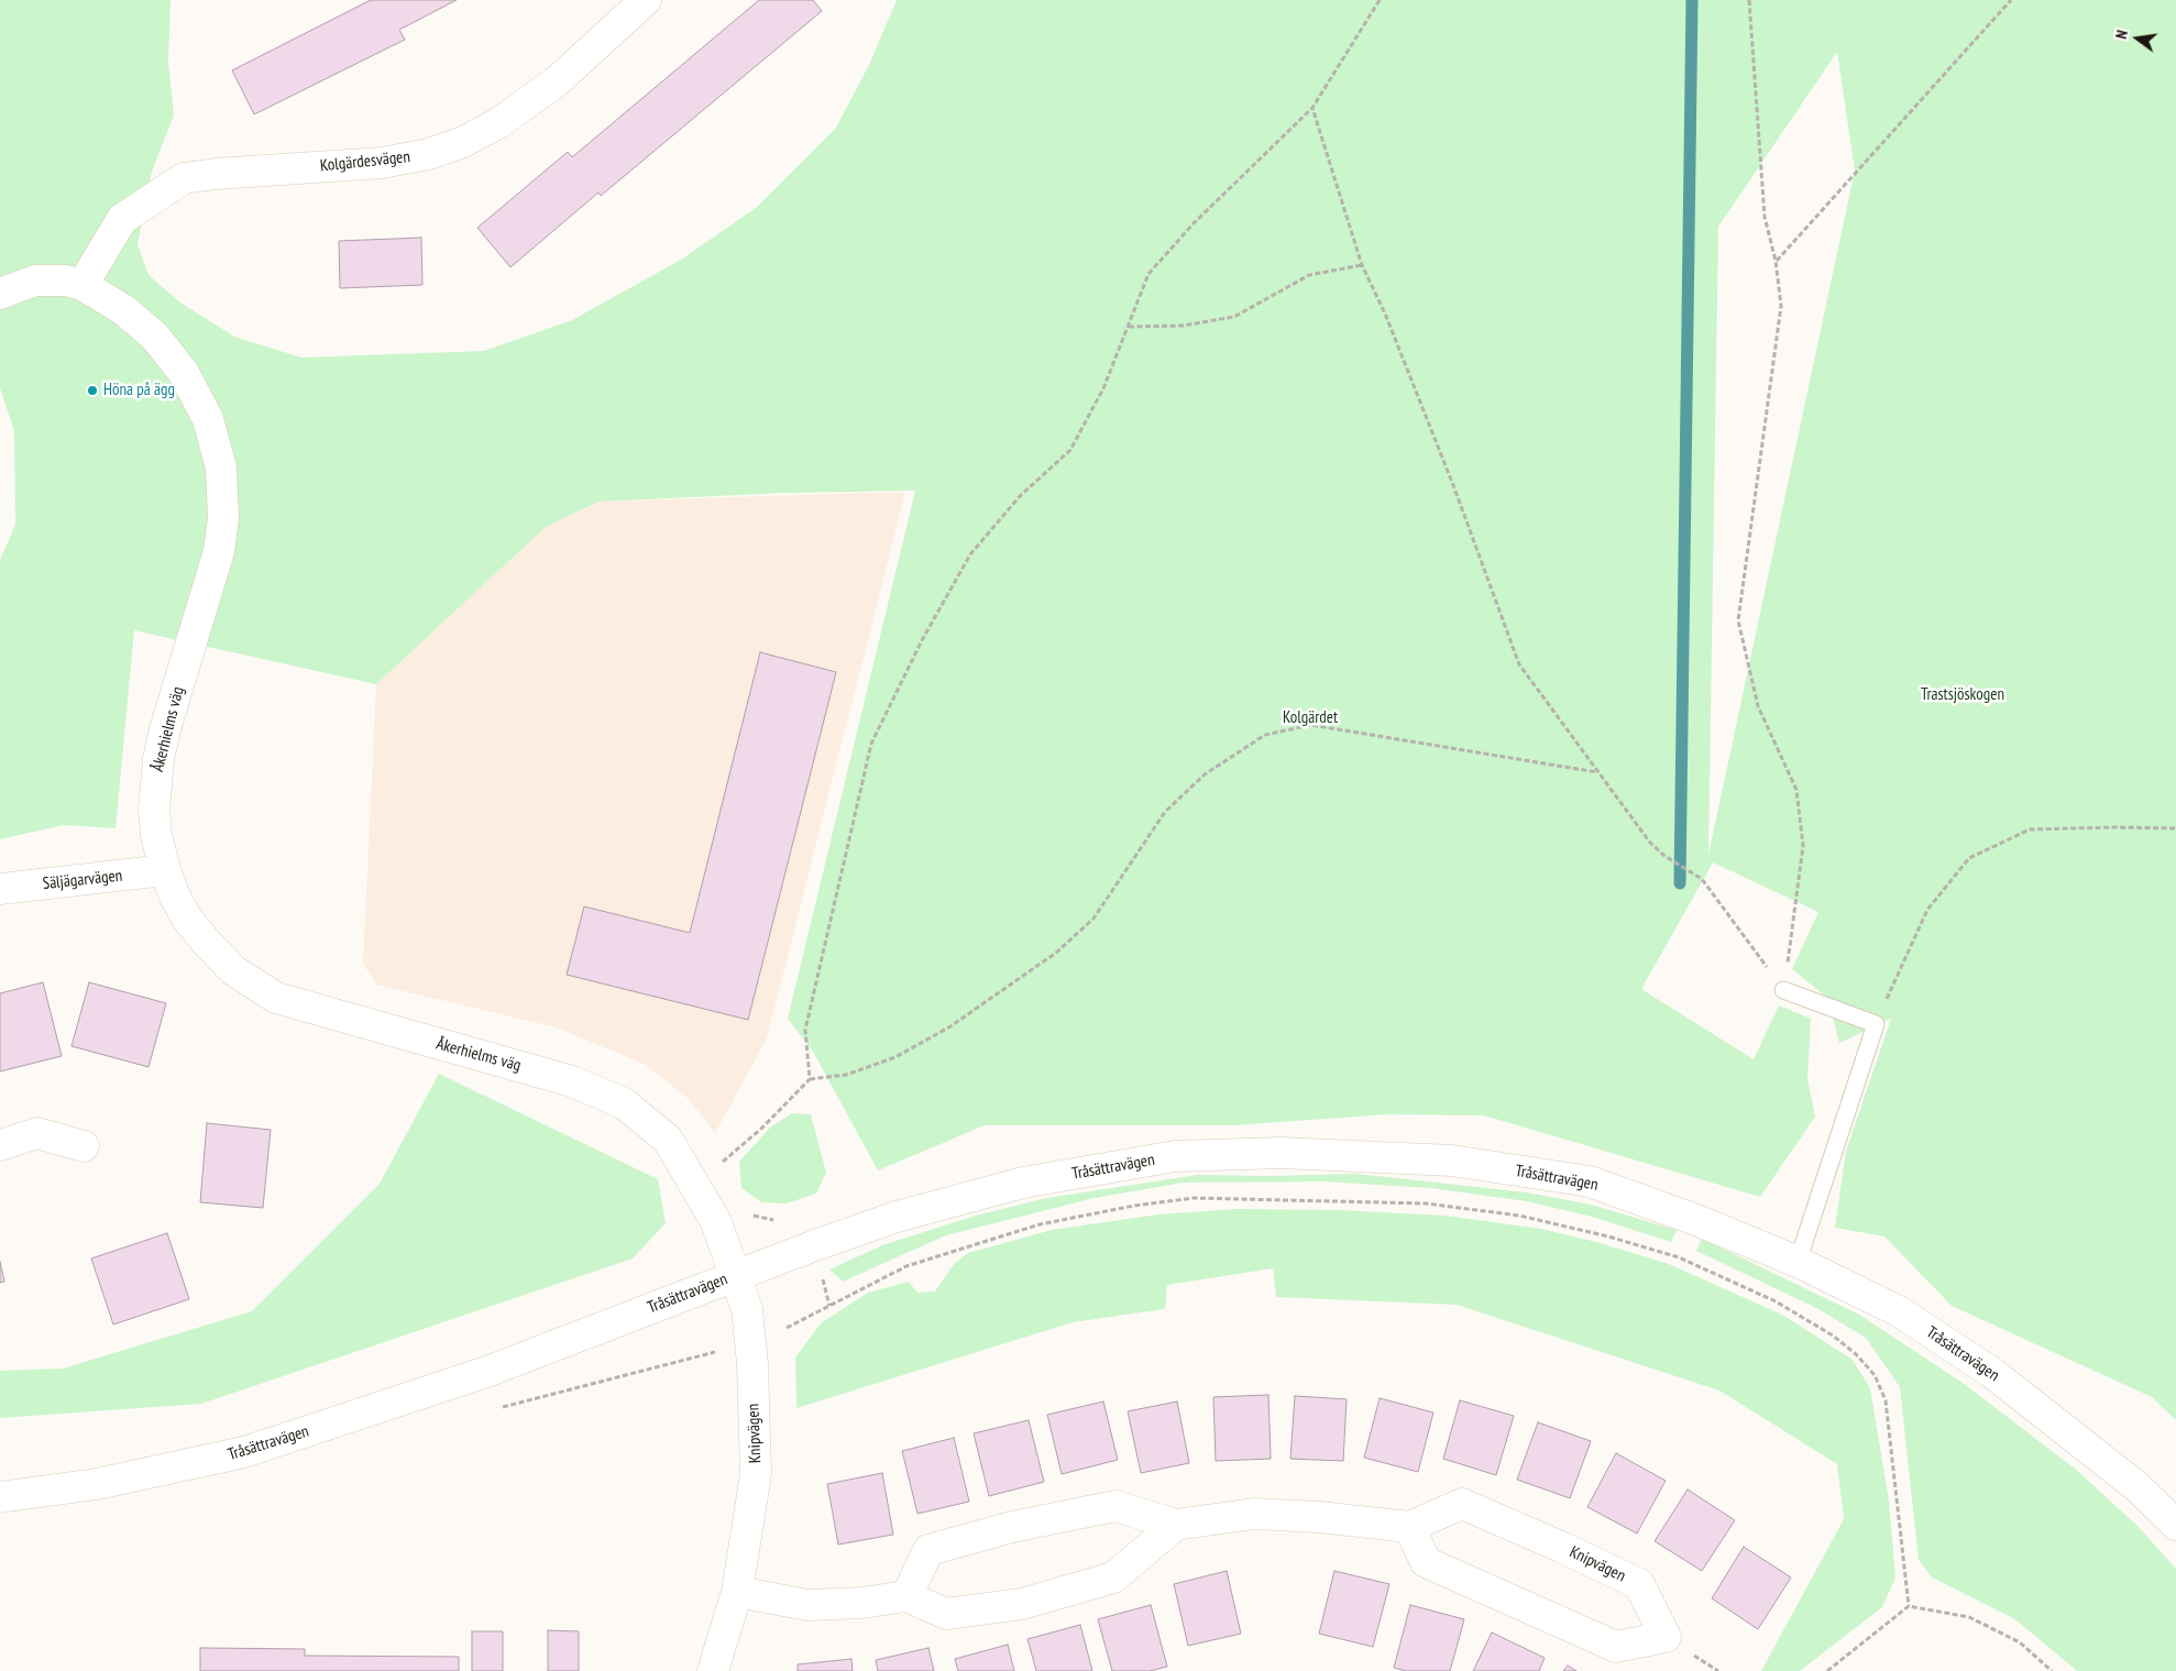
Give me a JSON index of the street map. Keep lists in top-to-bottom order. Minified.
{"streets":{"street":["Kolgärdesvägen","Åkerhielms väg","Säljägarvägen","Tråsättravägen","Knipvägen"]},"crossings":[["Kolgärdesvägen","Åkerhielms väg"],["Åkerhielms väg","Säljägarvägen"],["Åkerhielms väg","Tråsättravägen"],["Åkerhielms väg","Knipvägen"],["Tråsättravägen","Knipvägen"]],"parks":["Trastsjöskogen","Kolgärdet"],"places":["Höna på ägg"],"north":"left"}
